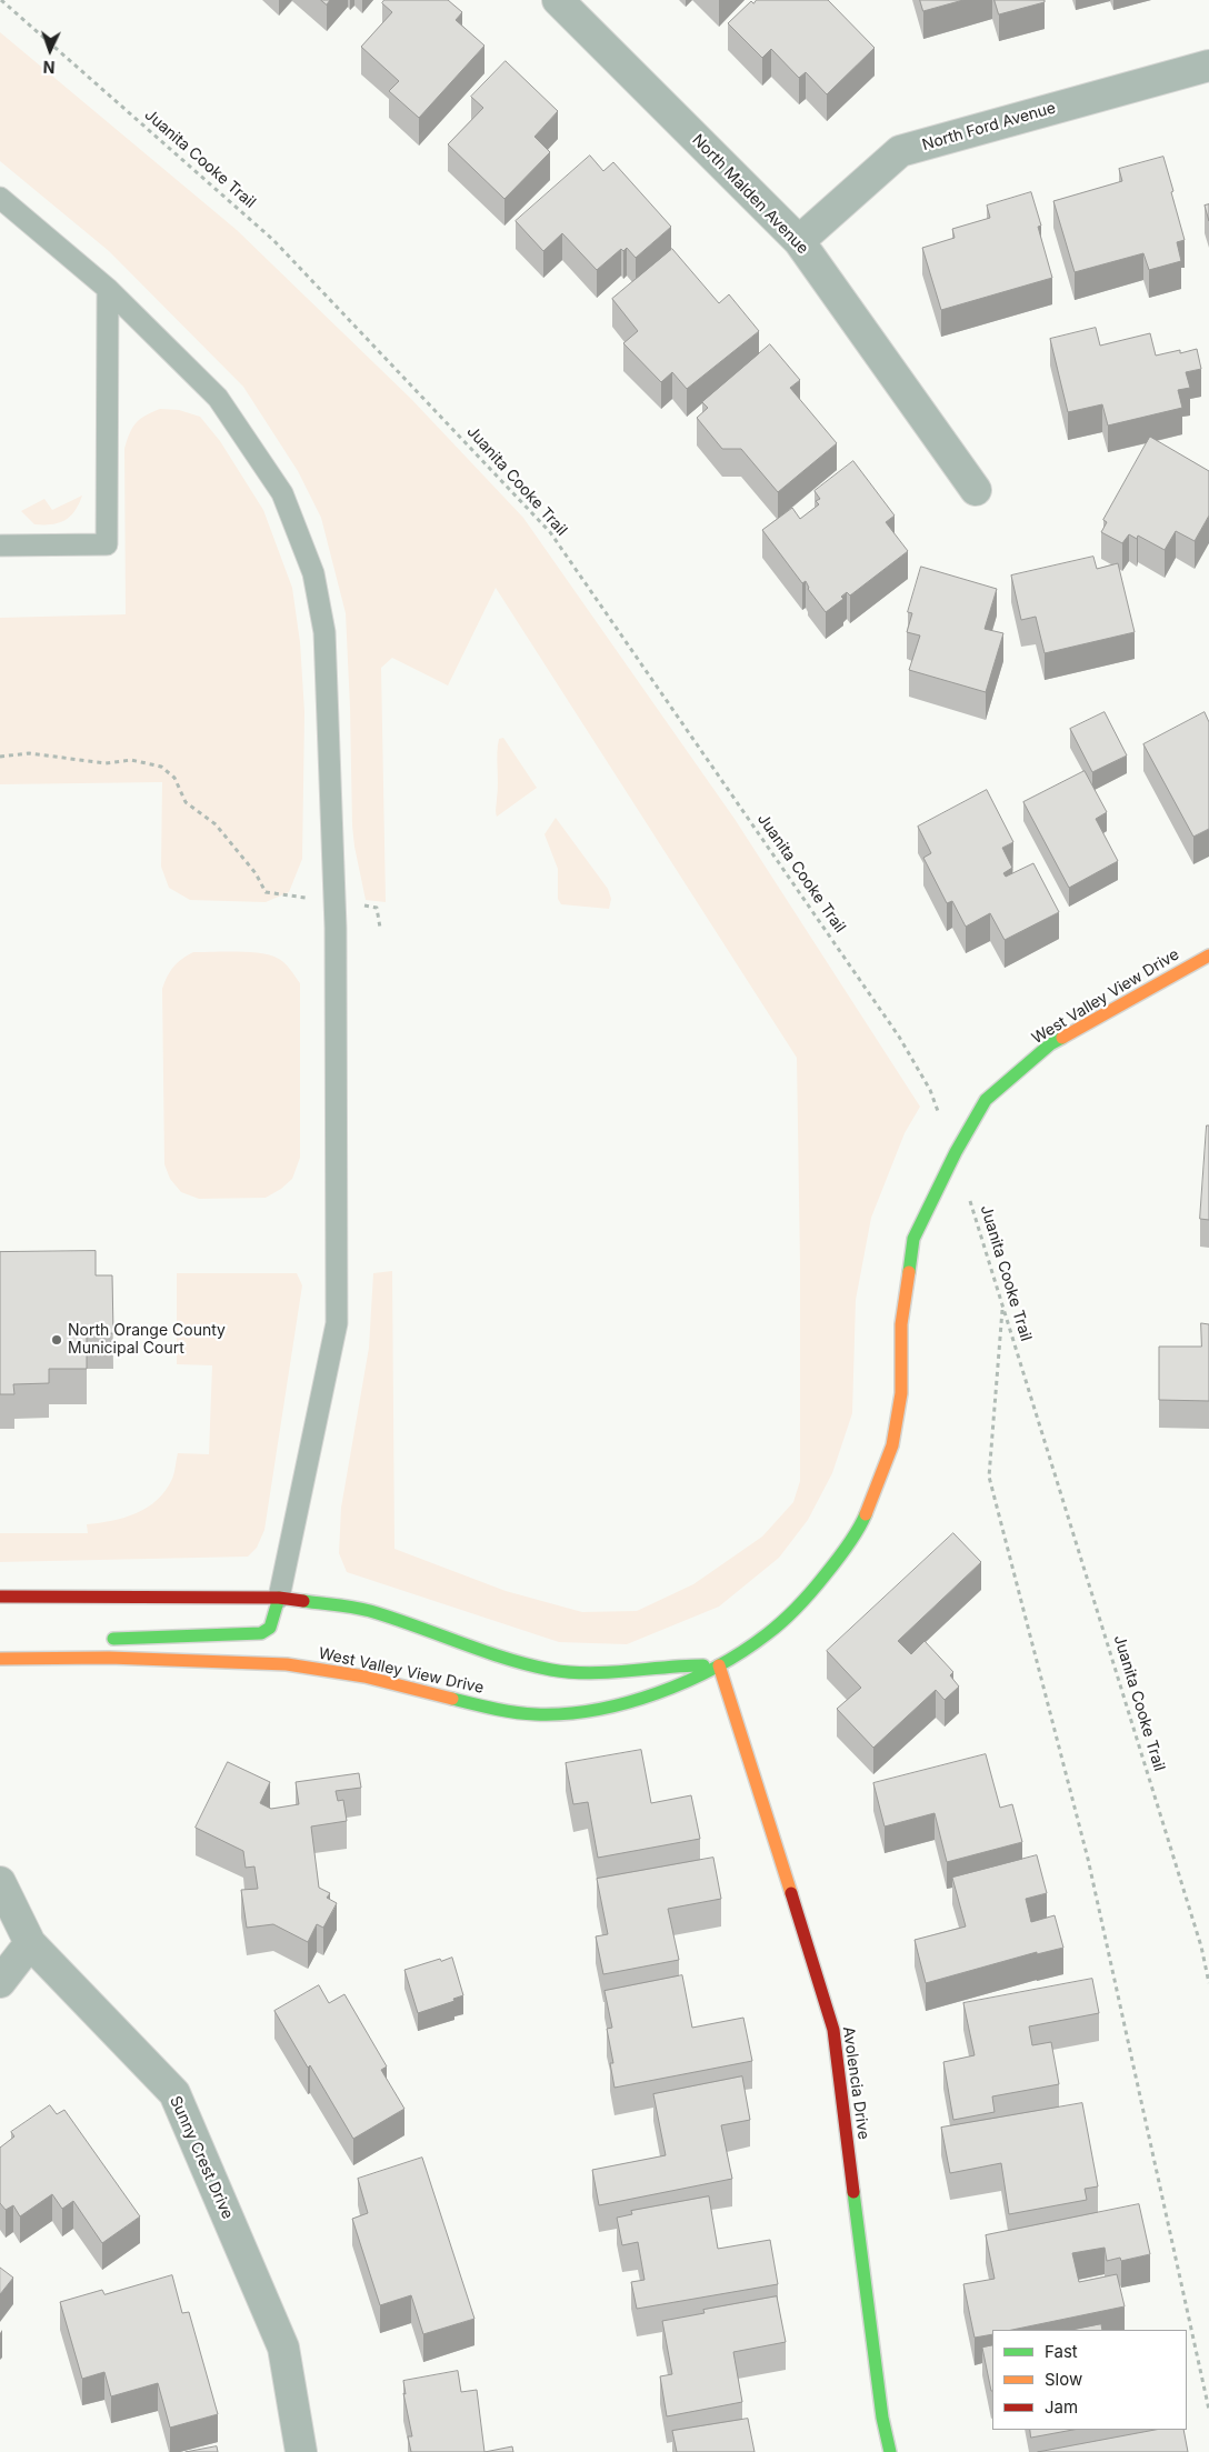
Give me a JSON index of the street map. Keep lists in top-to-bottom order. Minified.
{"streets":{"street":["North Ford Avenue","North Malden Avenue","West Valley View Drive","Avolencia Drive","Sunny Crest Drive"],"path":["Juanita Cooke Trail"]},"crossings":[["North Ford Avenue","North Malden Avenue"],["Juanita Cooke Trail","West Valley View Drive"],["West Valley View Drive","Avolencia Drive"]],"places":["North Orange County Municipal Court"],"legend":["Fast","Slow","Jam"],"north":"bottom"}
